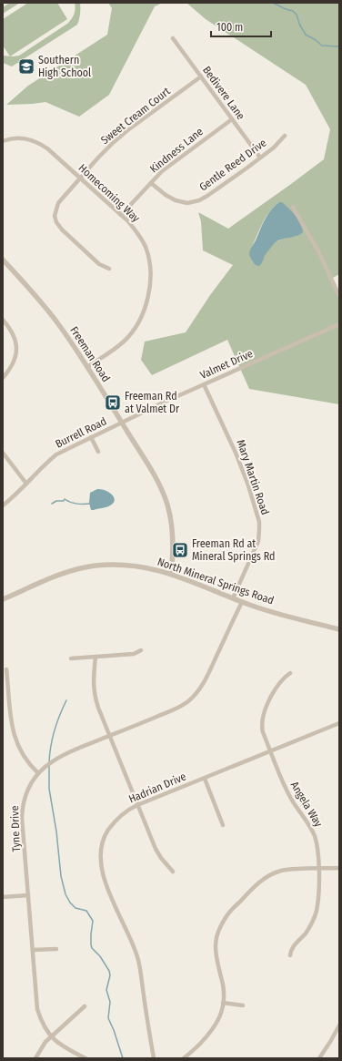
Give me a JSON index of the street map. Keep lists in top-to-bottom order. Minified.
{"streets":{"street":["Bedivere Lane","Sweet Cream Court","Kindness Lane","Gentle Reed Drive","Homecoming Way","Freeman Road","Valmet Drive","Burrell Road","Mary Martin Road","North Mineral Springs Road","Hadrian Drive","Angela Way","Tyne Drive"]},"crossings":[["Bedivere Lane","Sweet Cream Court"],["Bedivere Lane","Kindness Lane"],["Bedivere Lane","Gentle Reed Drive"],["Sweet Cream Court","Homecoming Way"],["Kindness Lane","Gentle Reed Drive"],["Kindness Lane","Homecoming Way"],["Homecoming Way","Freeman Road"],["Freeman Road","Valmet Drive"],["Freeman Road","Burrell Road"],["Freeman Road","North Mineral Springs Road"],["Valmet Drive","Burrell Road"],["Valmet Drive","Mary Martin Road"],["Mary Martin Road","North Mineral Springs Road"],["North Mineral Springs Road","Tyne Drive"],["Hadrian Drive","Angela Way"]],"places":{"school or university":["Southern High School"],"bus stop":["Freeman Rd at Valmet Dr","Freeman Rd at Mineral Springs Rd"]},"scale_bar":"100 m"}
